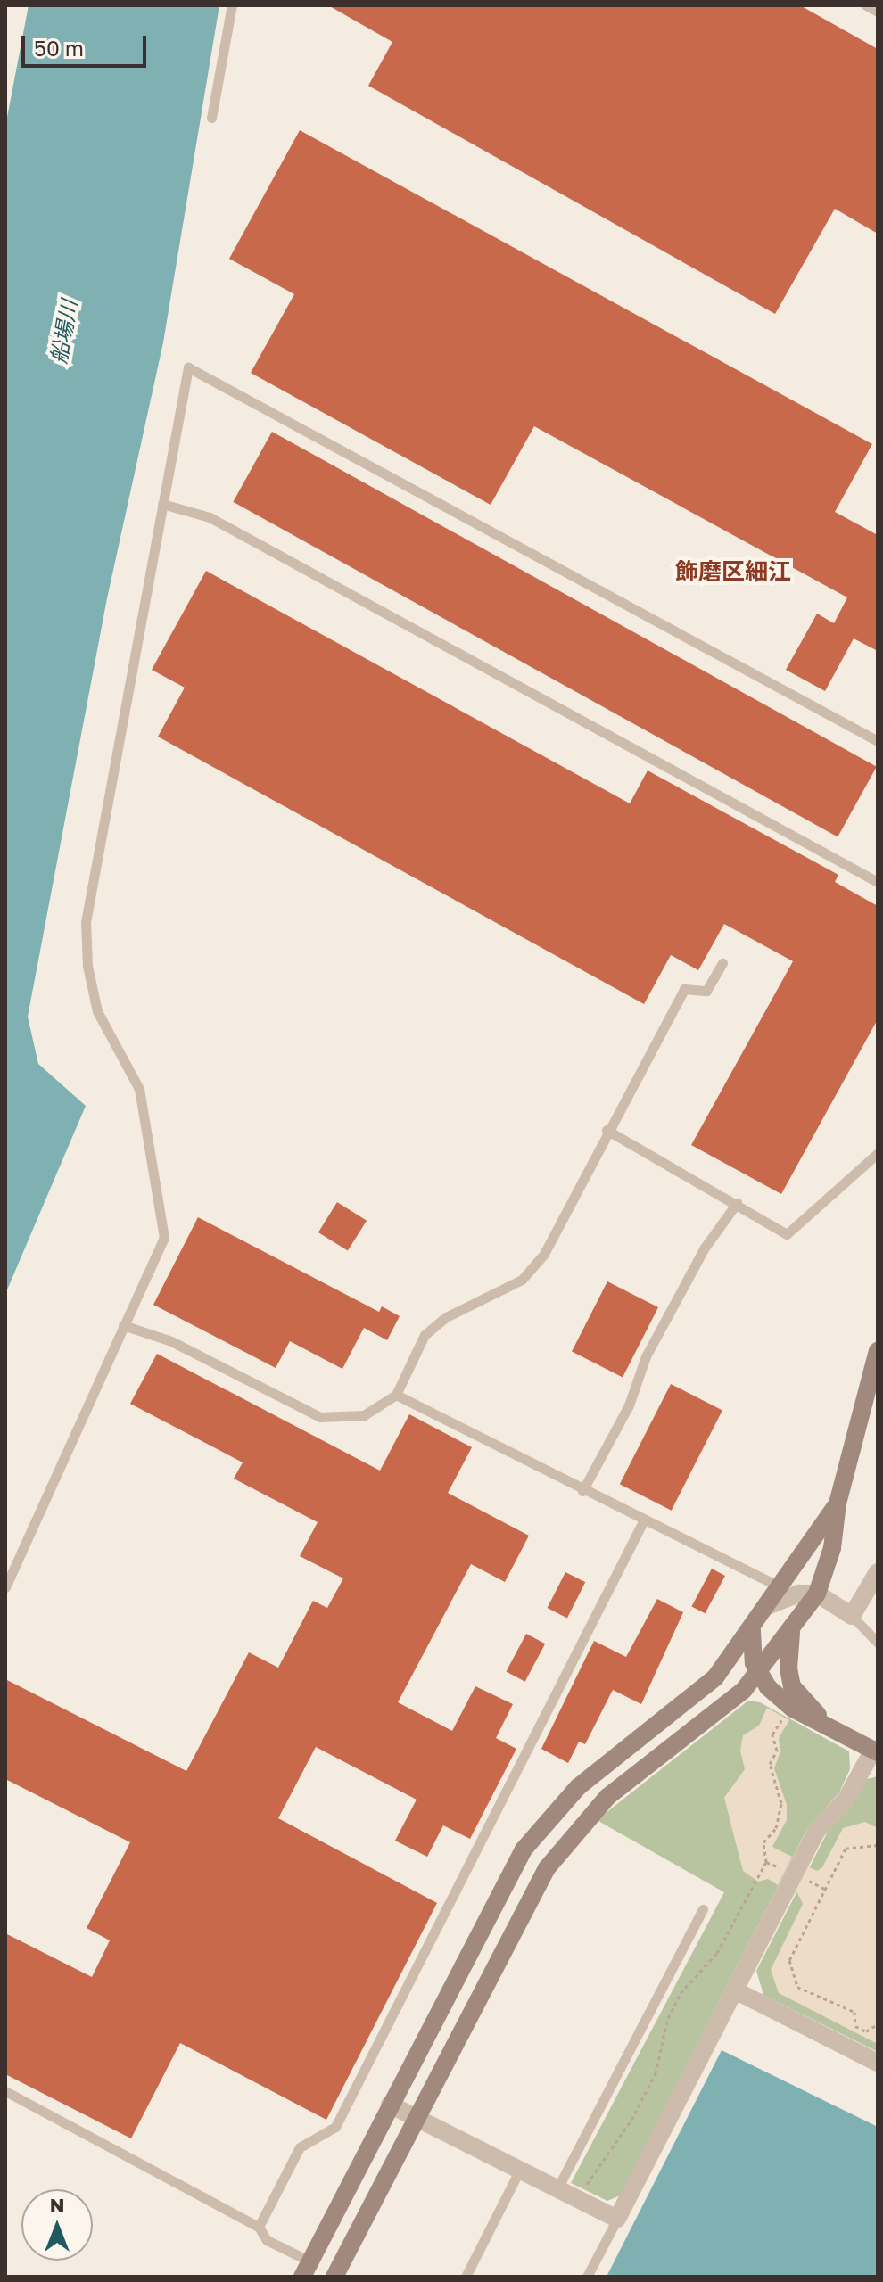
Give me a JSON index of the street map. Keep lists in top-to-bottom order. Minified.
{"districts":["飾磨区細江"],"water":["船場川"],"scale_bar":"50 m","north":"top"}
